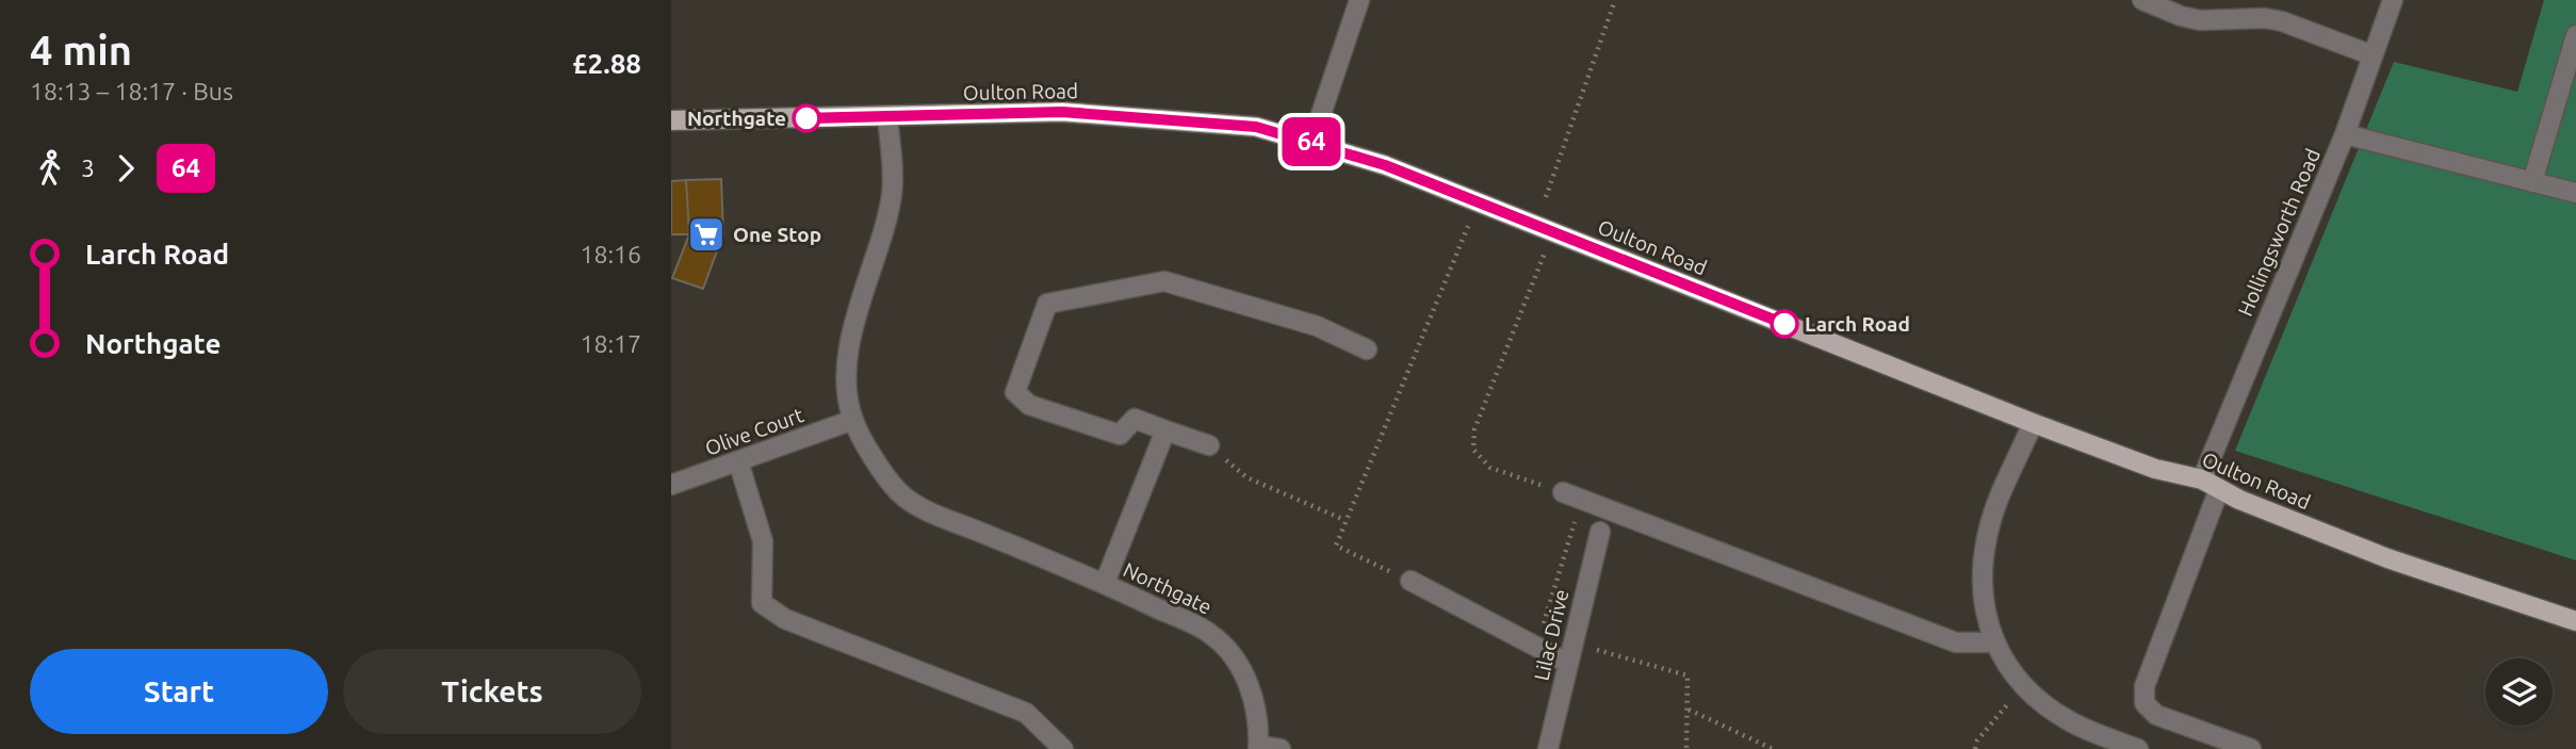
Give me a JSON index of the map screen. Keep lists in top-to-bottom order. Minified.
{"streets":{"main road":["Oulton Road"],"street":["Hollingsworth Road","Olive Court","Northgate","Lilac Drive"]},"crossings":[["Oulton Road","Hollingsworth Road"],["Oulton Road","Northgate"],["Olive Court","Northgate"]],"places":{"other":["Northgate","Larch Road"],"supermarket":["One Stop"]},"lines":["bus line 64"],"page":{"heading":["4 min","18:13 – 18:17 · Bus","£2.88"],"on_map":"64","legs":["3","64"],"list":[{"name":"Larch Road","value":"18:16"},{"name":"Northgate","value":"18:17"}],"buttons":["Start","Tickets"]}}
